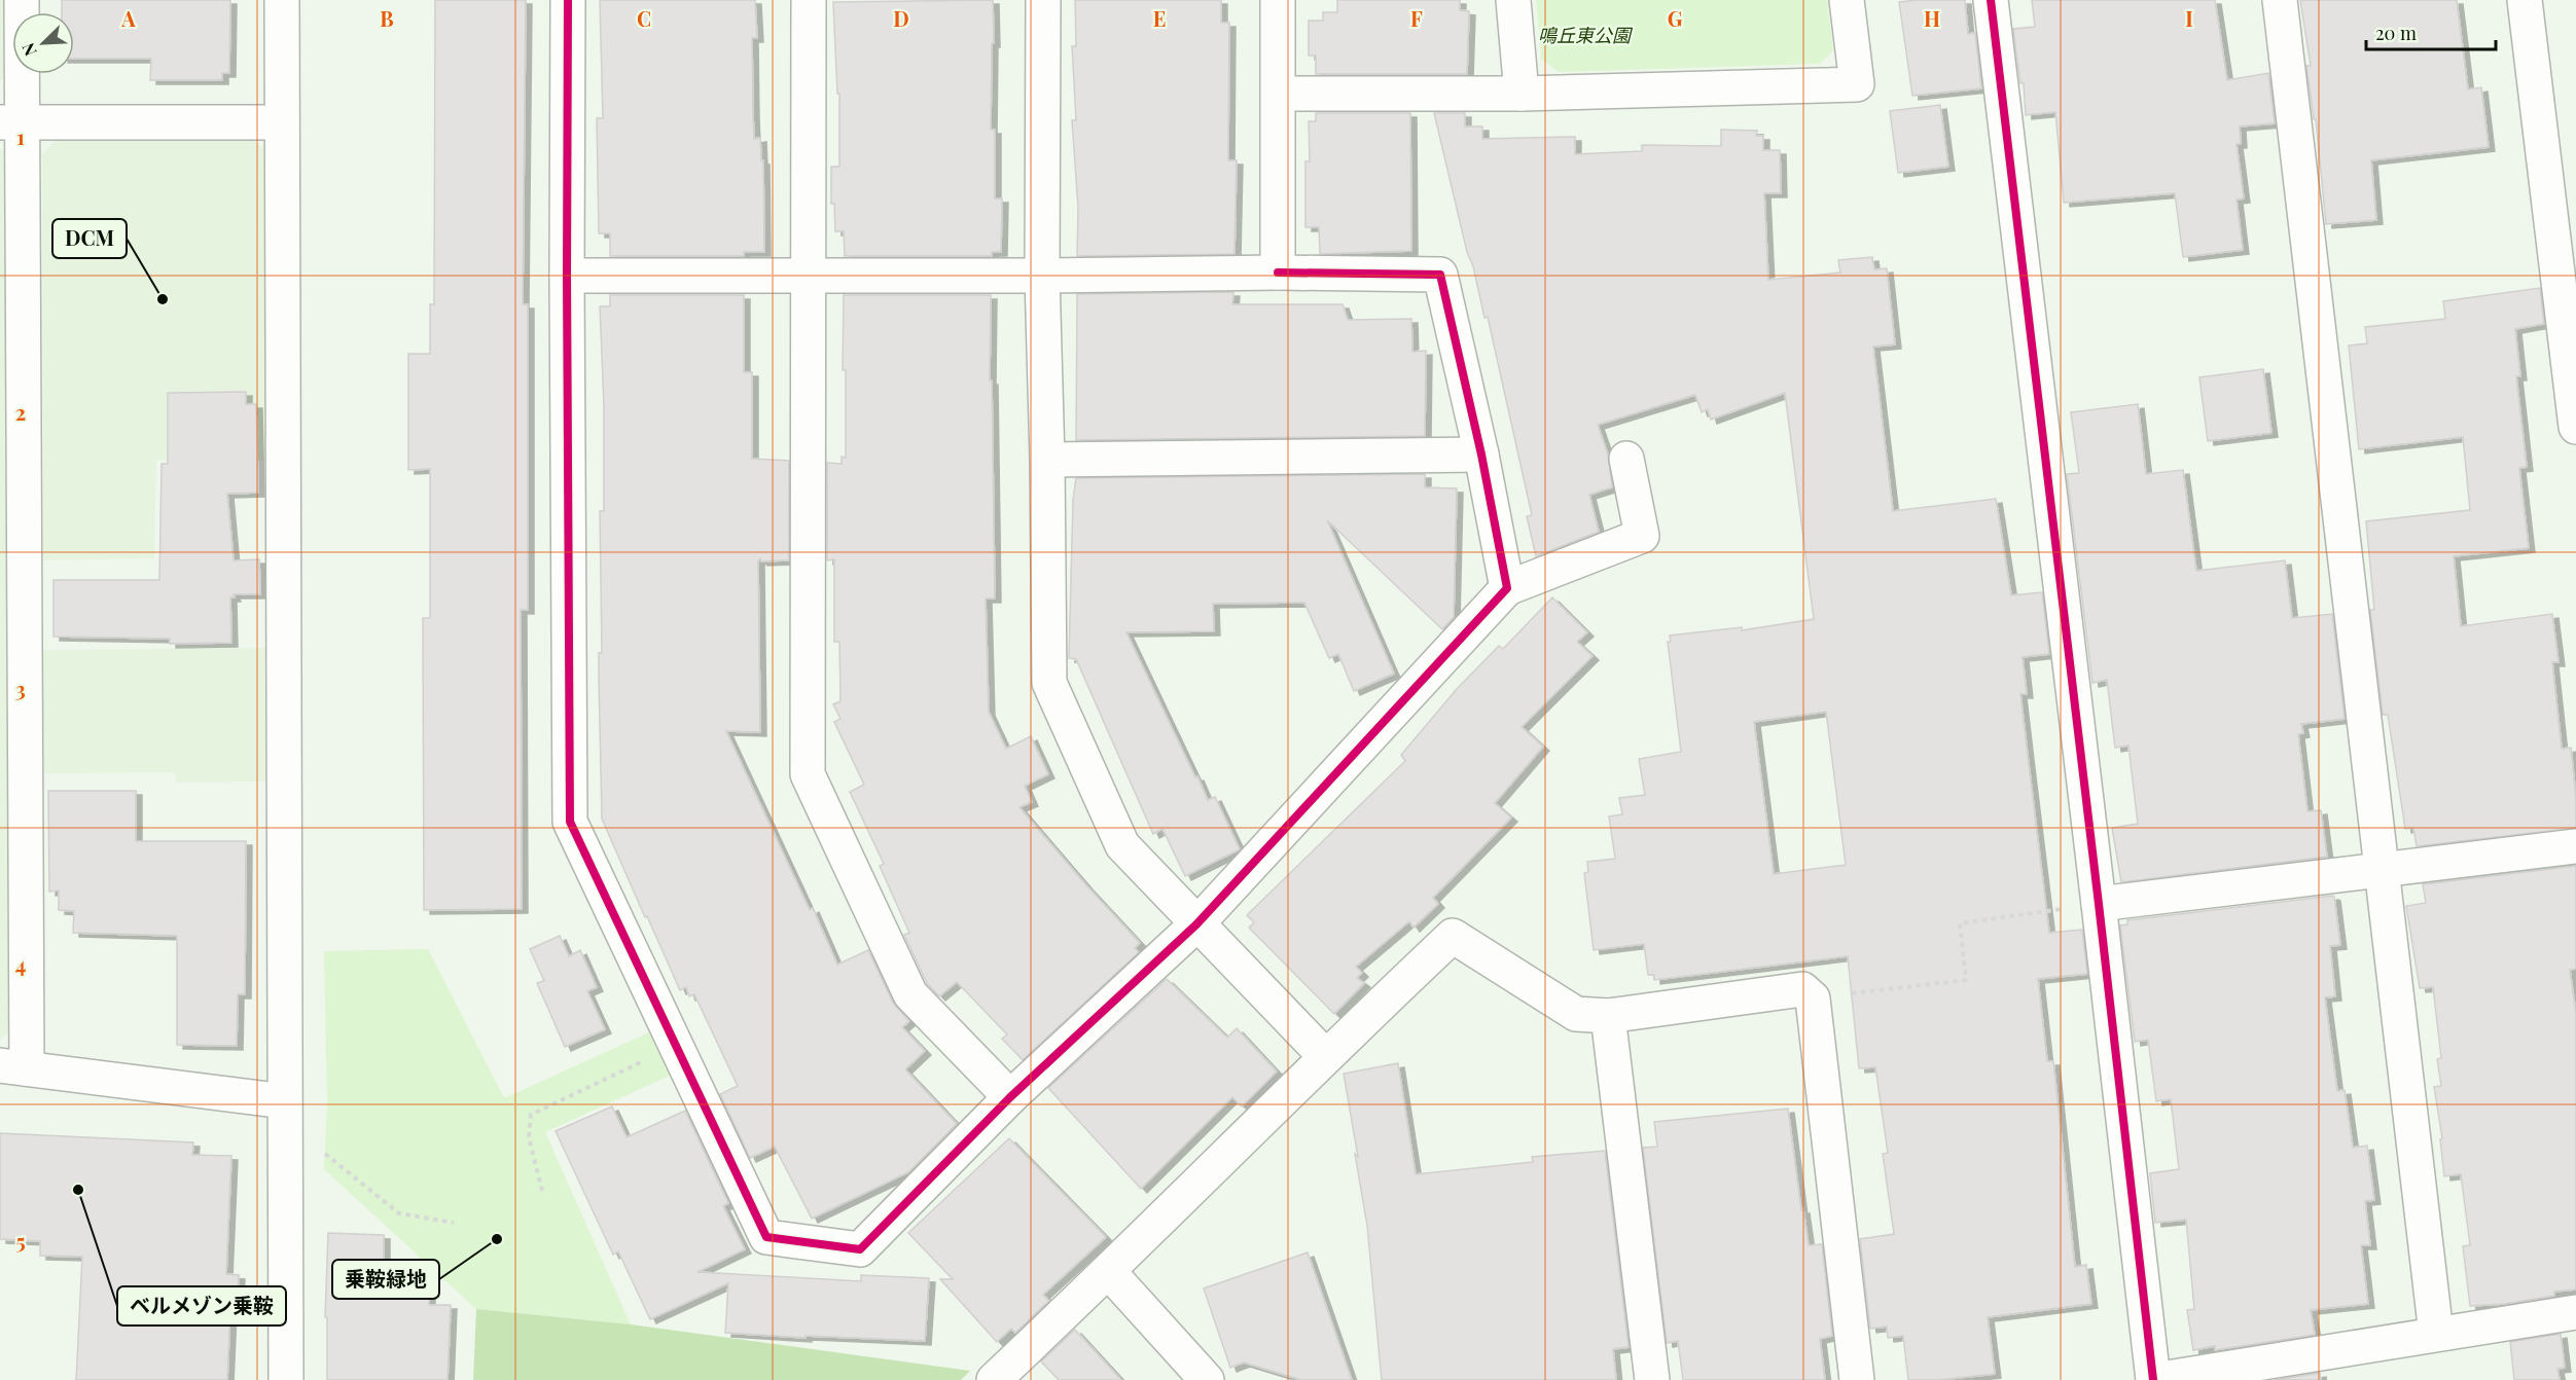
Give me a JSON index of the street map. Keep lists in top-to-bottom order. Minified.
{"parks":["鳴丘東公園"],"places":["DCM","ベルメゾン乗鞍","乗鞍緑地"],"scale_bar":"20 m","north":"bottom left","grid":{"columns":["A","B","C","D","E","F","G","H","I"],"rows":["1","2","3","4","5"]}}
